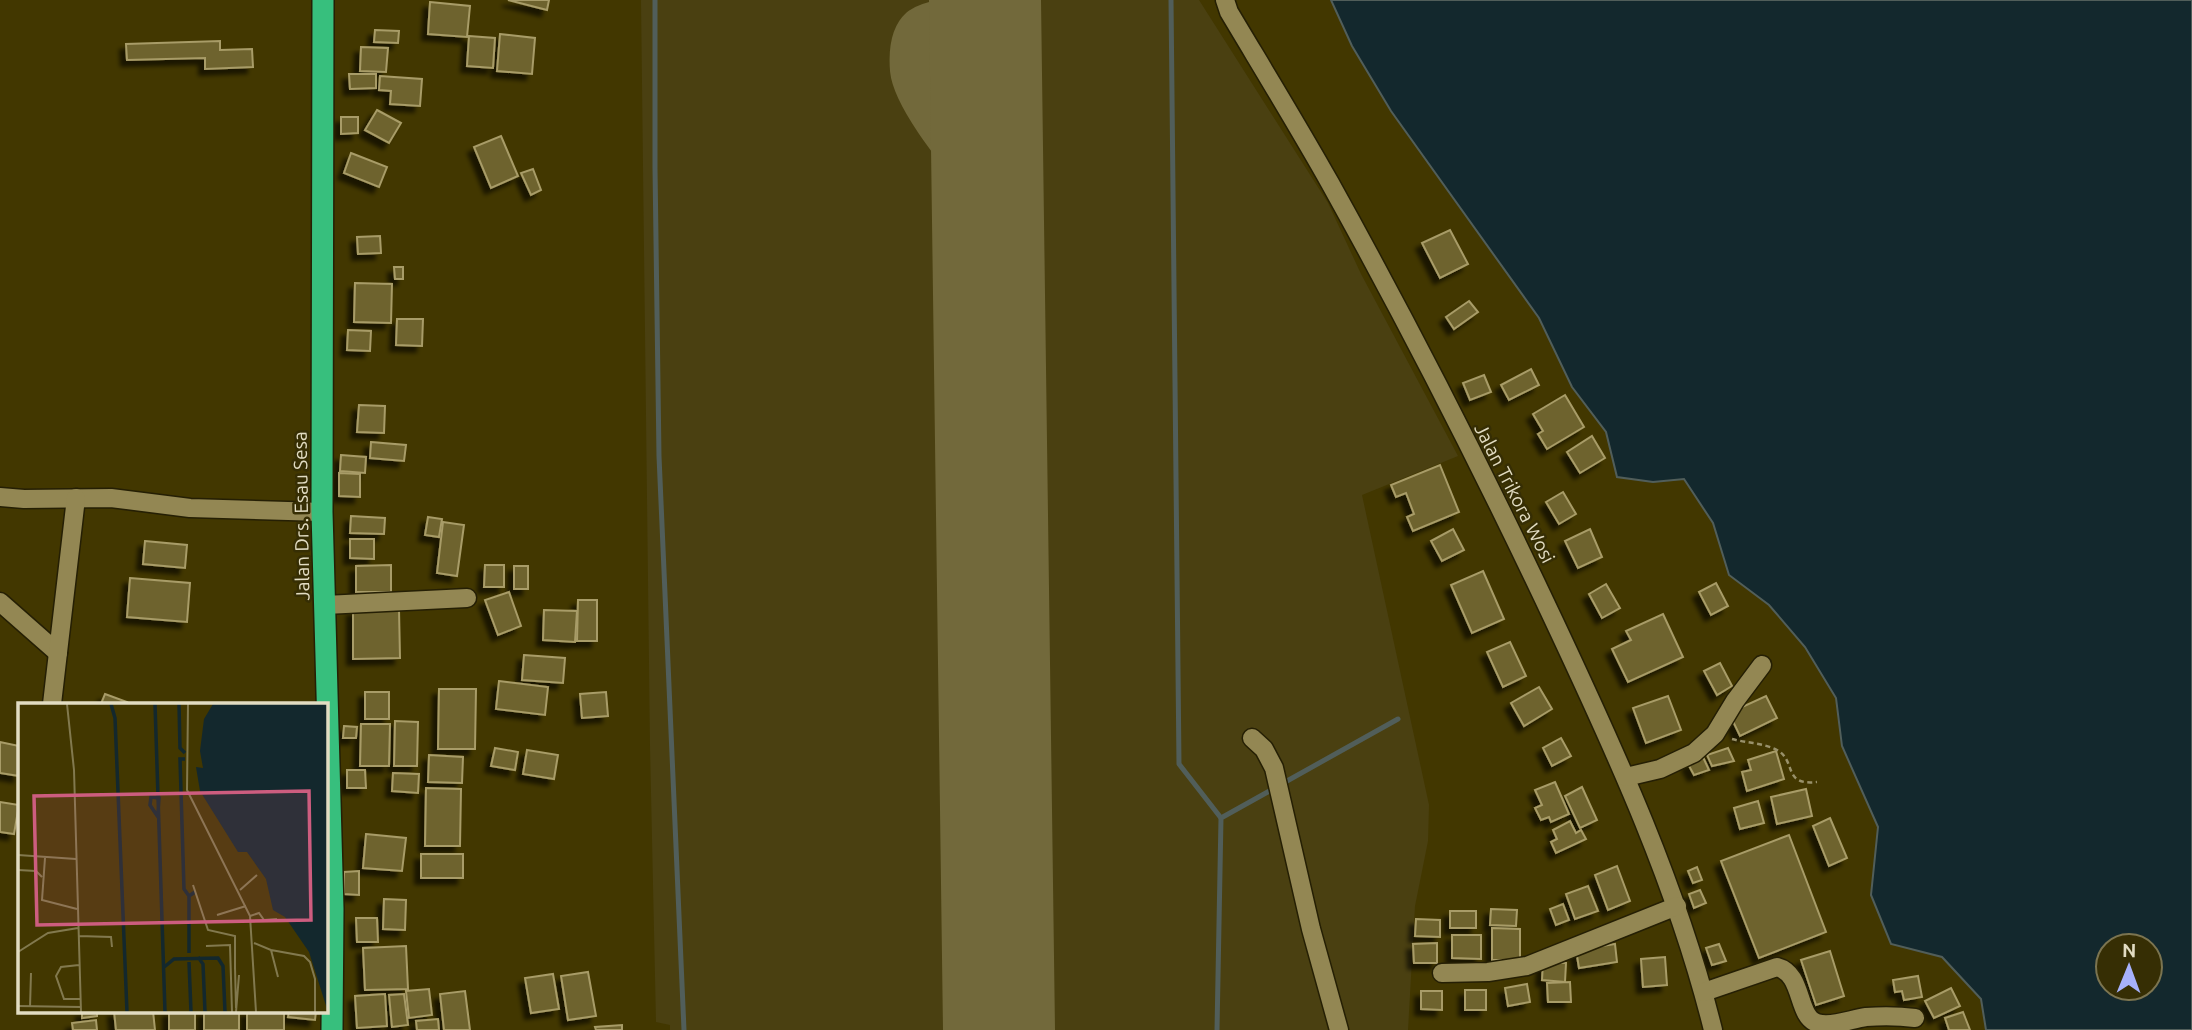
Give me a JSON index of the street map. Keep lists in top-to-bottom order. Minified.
{"streets":{"highway":["Jalan Drs. Esau Sesa"],"street":["Jalan Trikora Wosi"]},"north":"top"}
